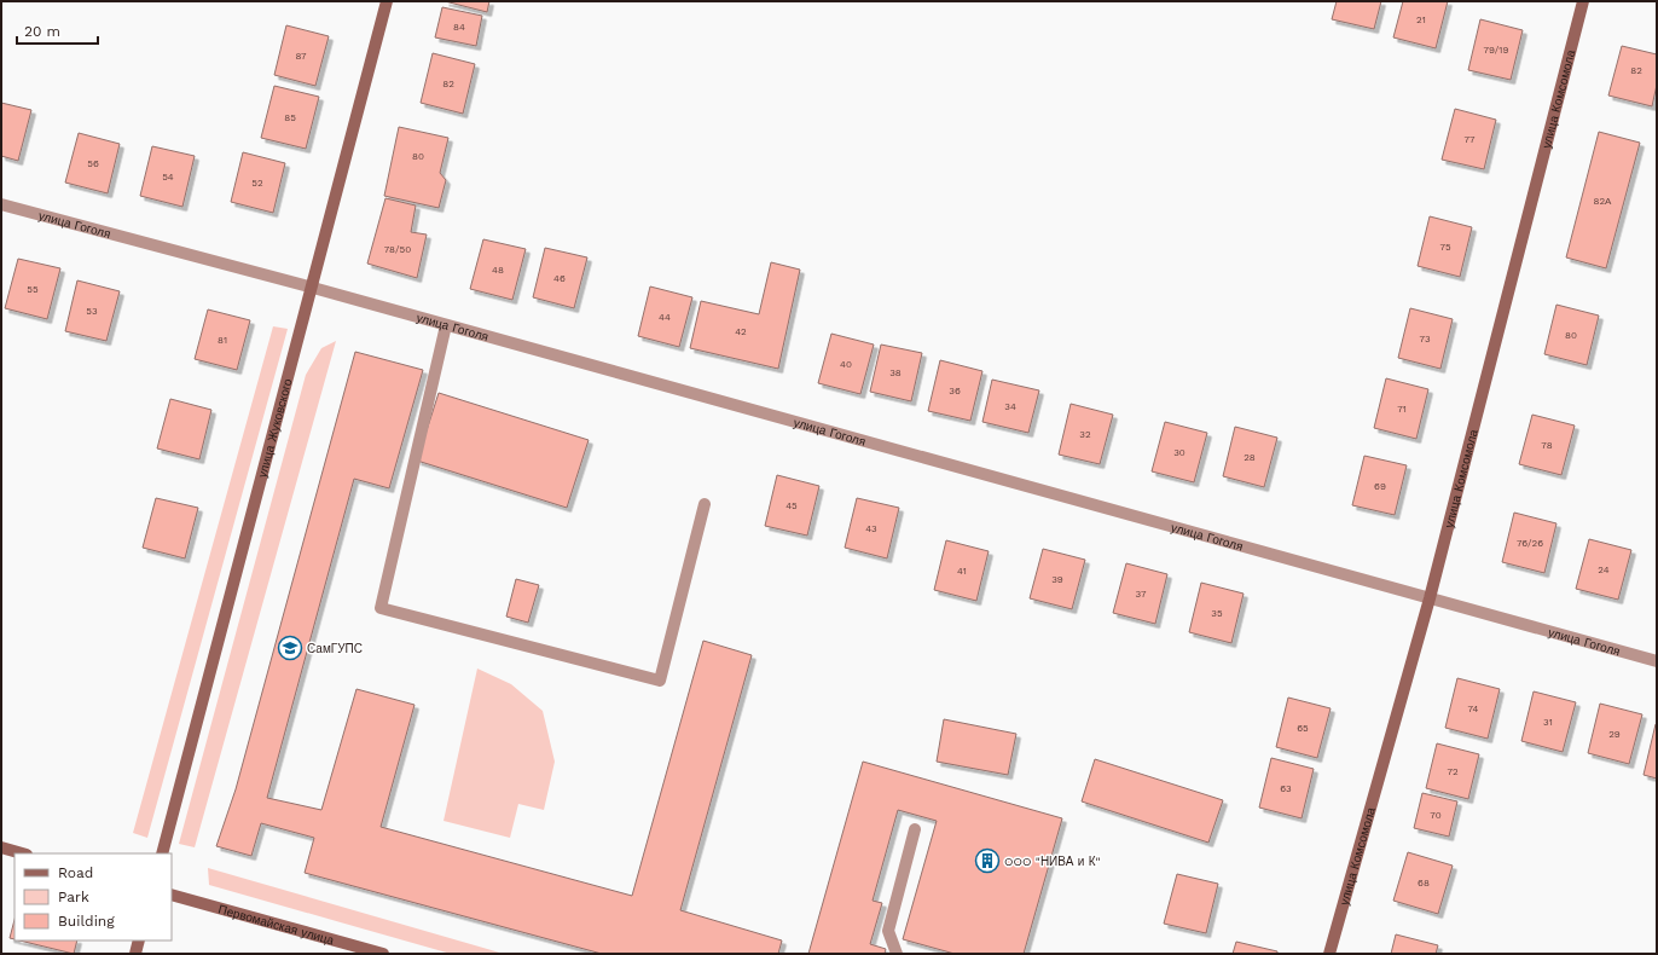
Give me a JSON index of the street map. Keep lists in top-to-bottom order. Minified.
{"streets":{"street":["улица Комсомола","улица Гоголя","улица Жуковского","Первомайская улица"]},"crossings":[["улица Комсомола","улица Гоголя"],["улица Гоголя","улица Жуковского"]],"places":{"school or university":["СамГУПС"],"building":["OOO \"НИВА и К\""]},"house_numbers":["21","84","79/19","87","82","82","85","77","80","56","54","52","82А","75","78/50","48","46","55","53","44","42","80","73","81","40","38","36","34","71","32","78","30","28","69","45","43","76/26","24","41","39","37","35","74","31","65","29","72","63","70","68"],"legend":["Road","Park","Building"],"scale_bar":"20 m"}
